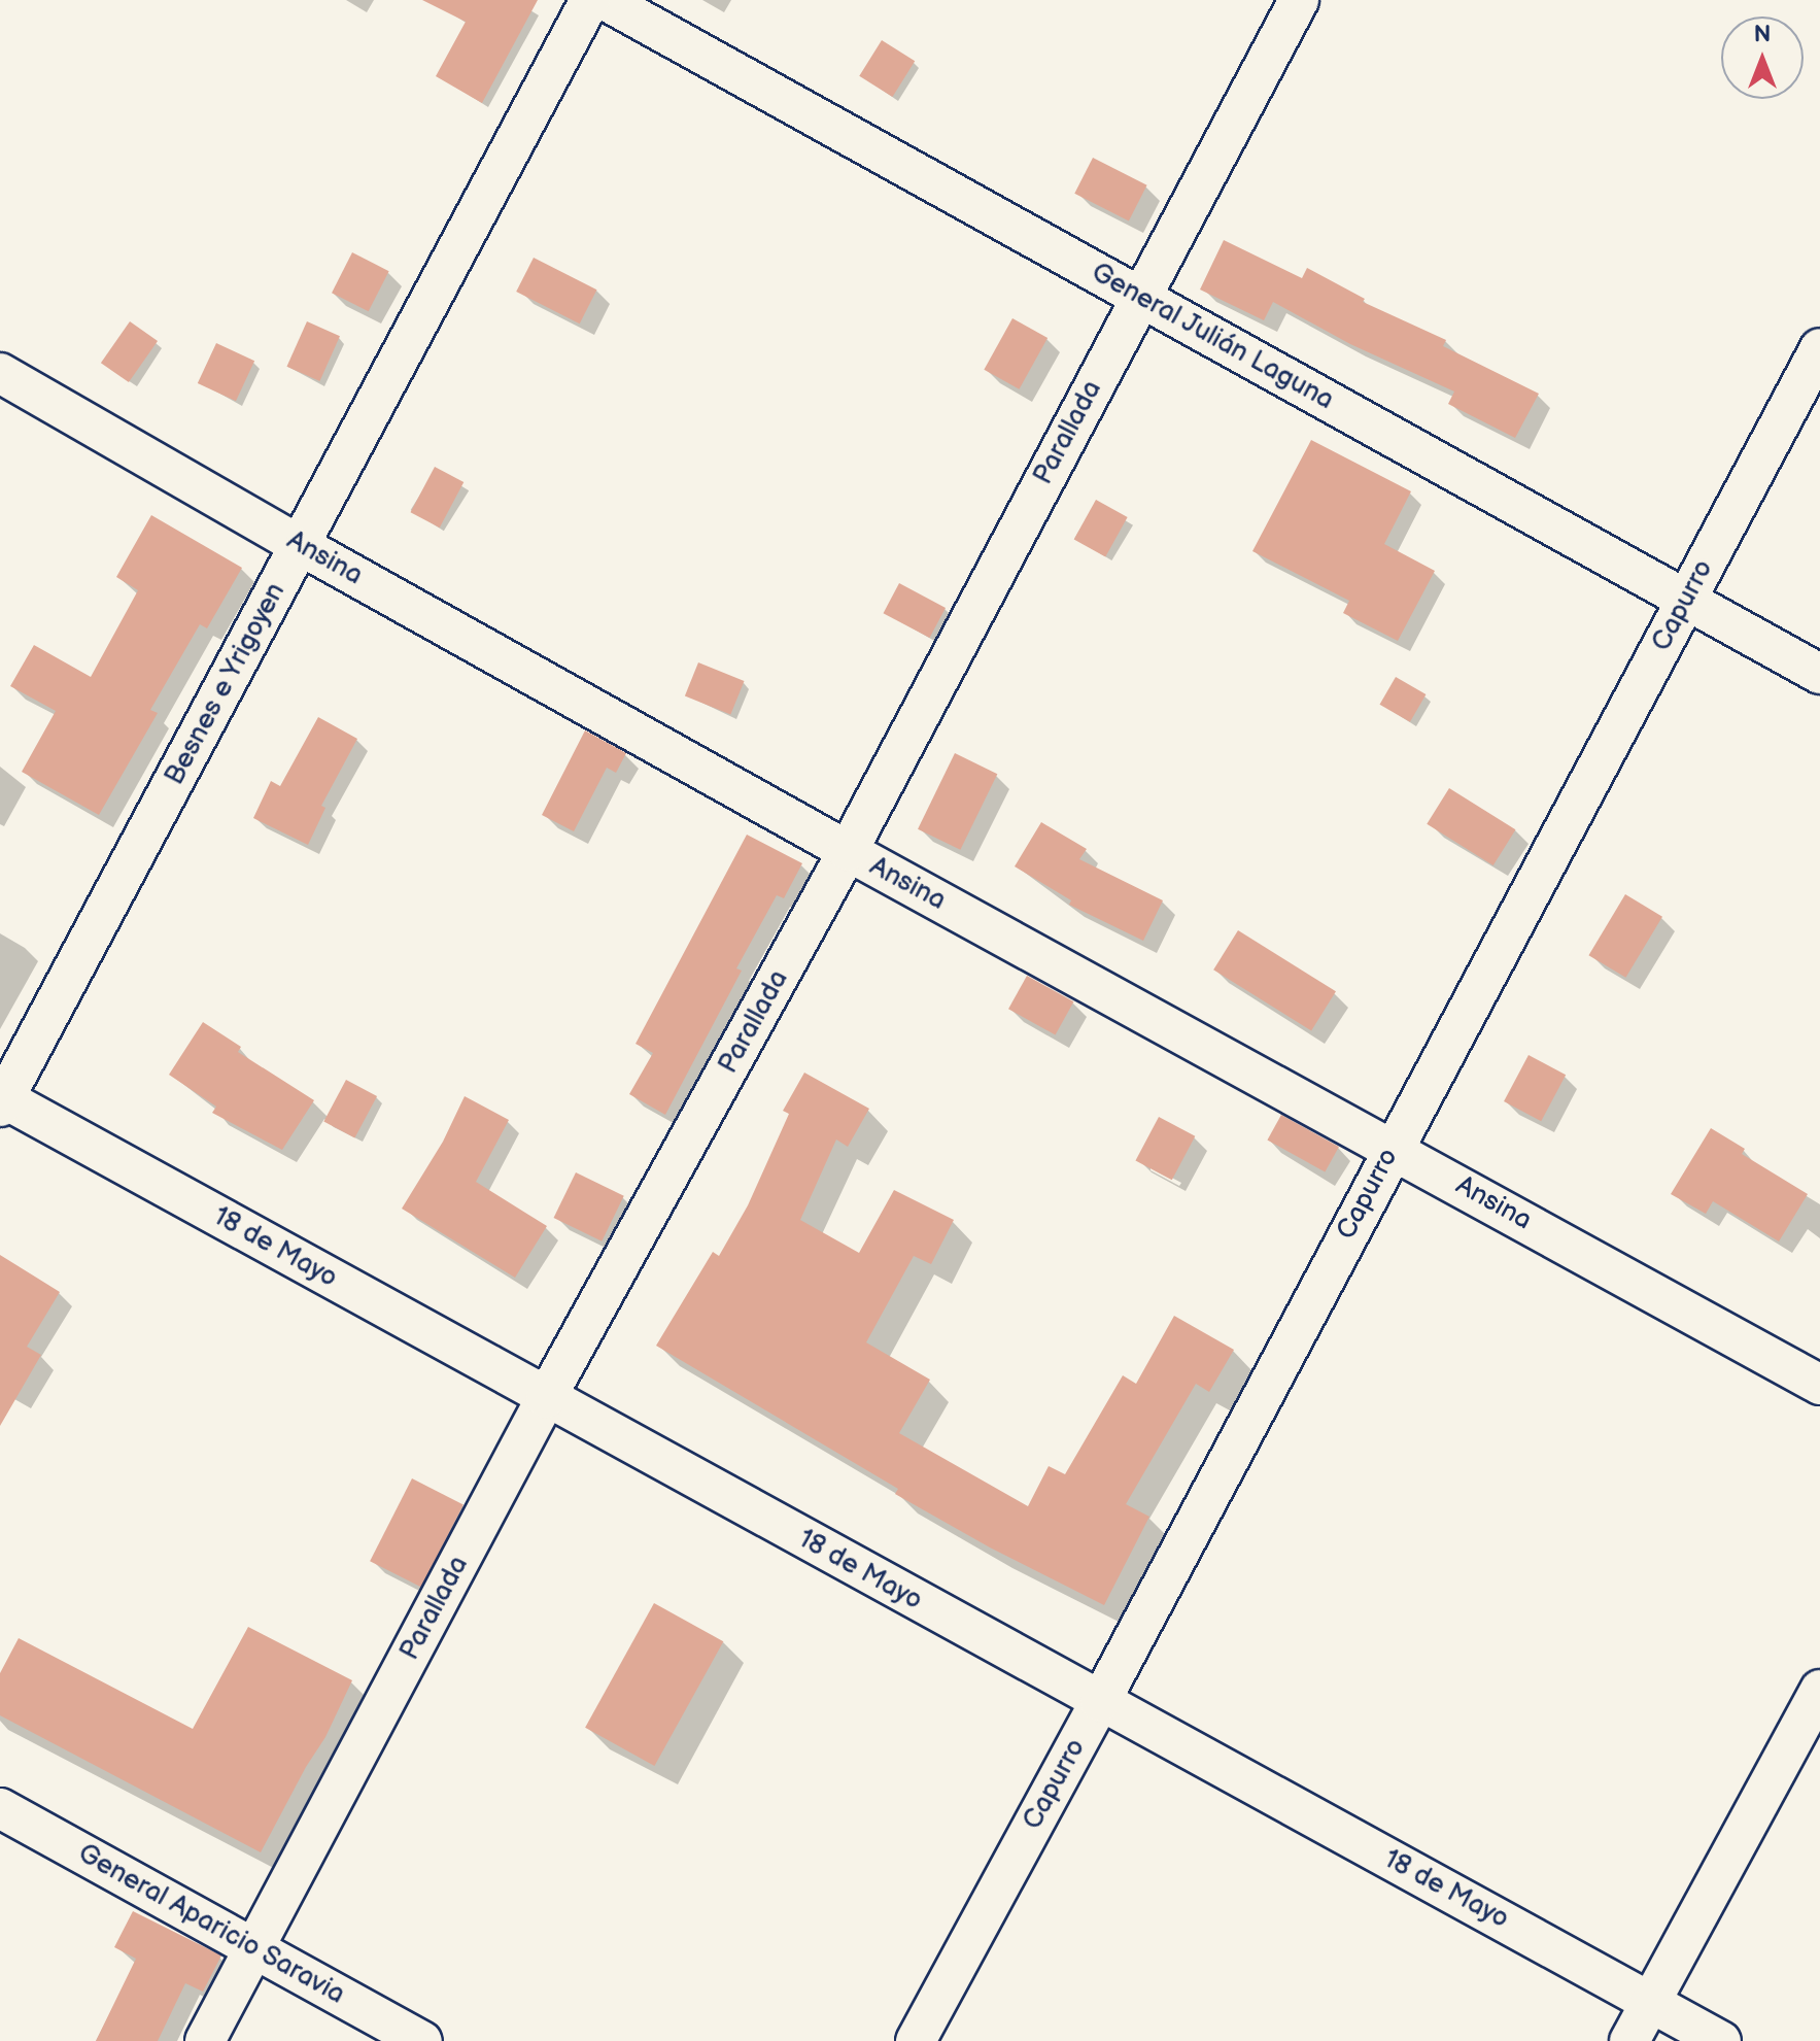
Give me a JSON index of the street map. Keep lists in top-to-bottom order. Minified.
{"streets":{"street":["General Julián Laguna","Parallada","Ansina","Capurro","Besnes e Yrigoyen","18 de Mayo","General Aparicio Saravia"]},"crossings":[["General Julián Laguna","Parallada"],["General Julián Laguna","Capurro"],["Parallada","Ansina"],["Parallada","18 de Mayo"],["Parallada","General Aparicio Saravia"],["Ansina","Capurro"],["Ansina","Besnes e Yrigoyen"],["Capurro","18 de Mayo"],["Besnes e Yrigoyen","18 de Mayo"]],"north":"top"}
